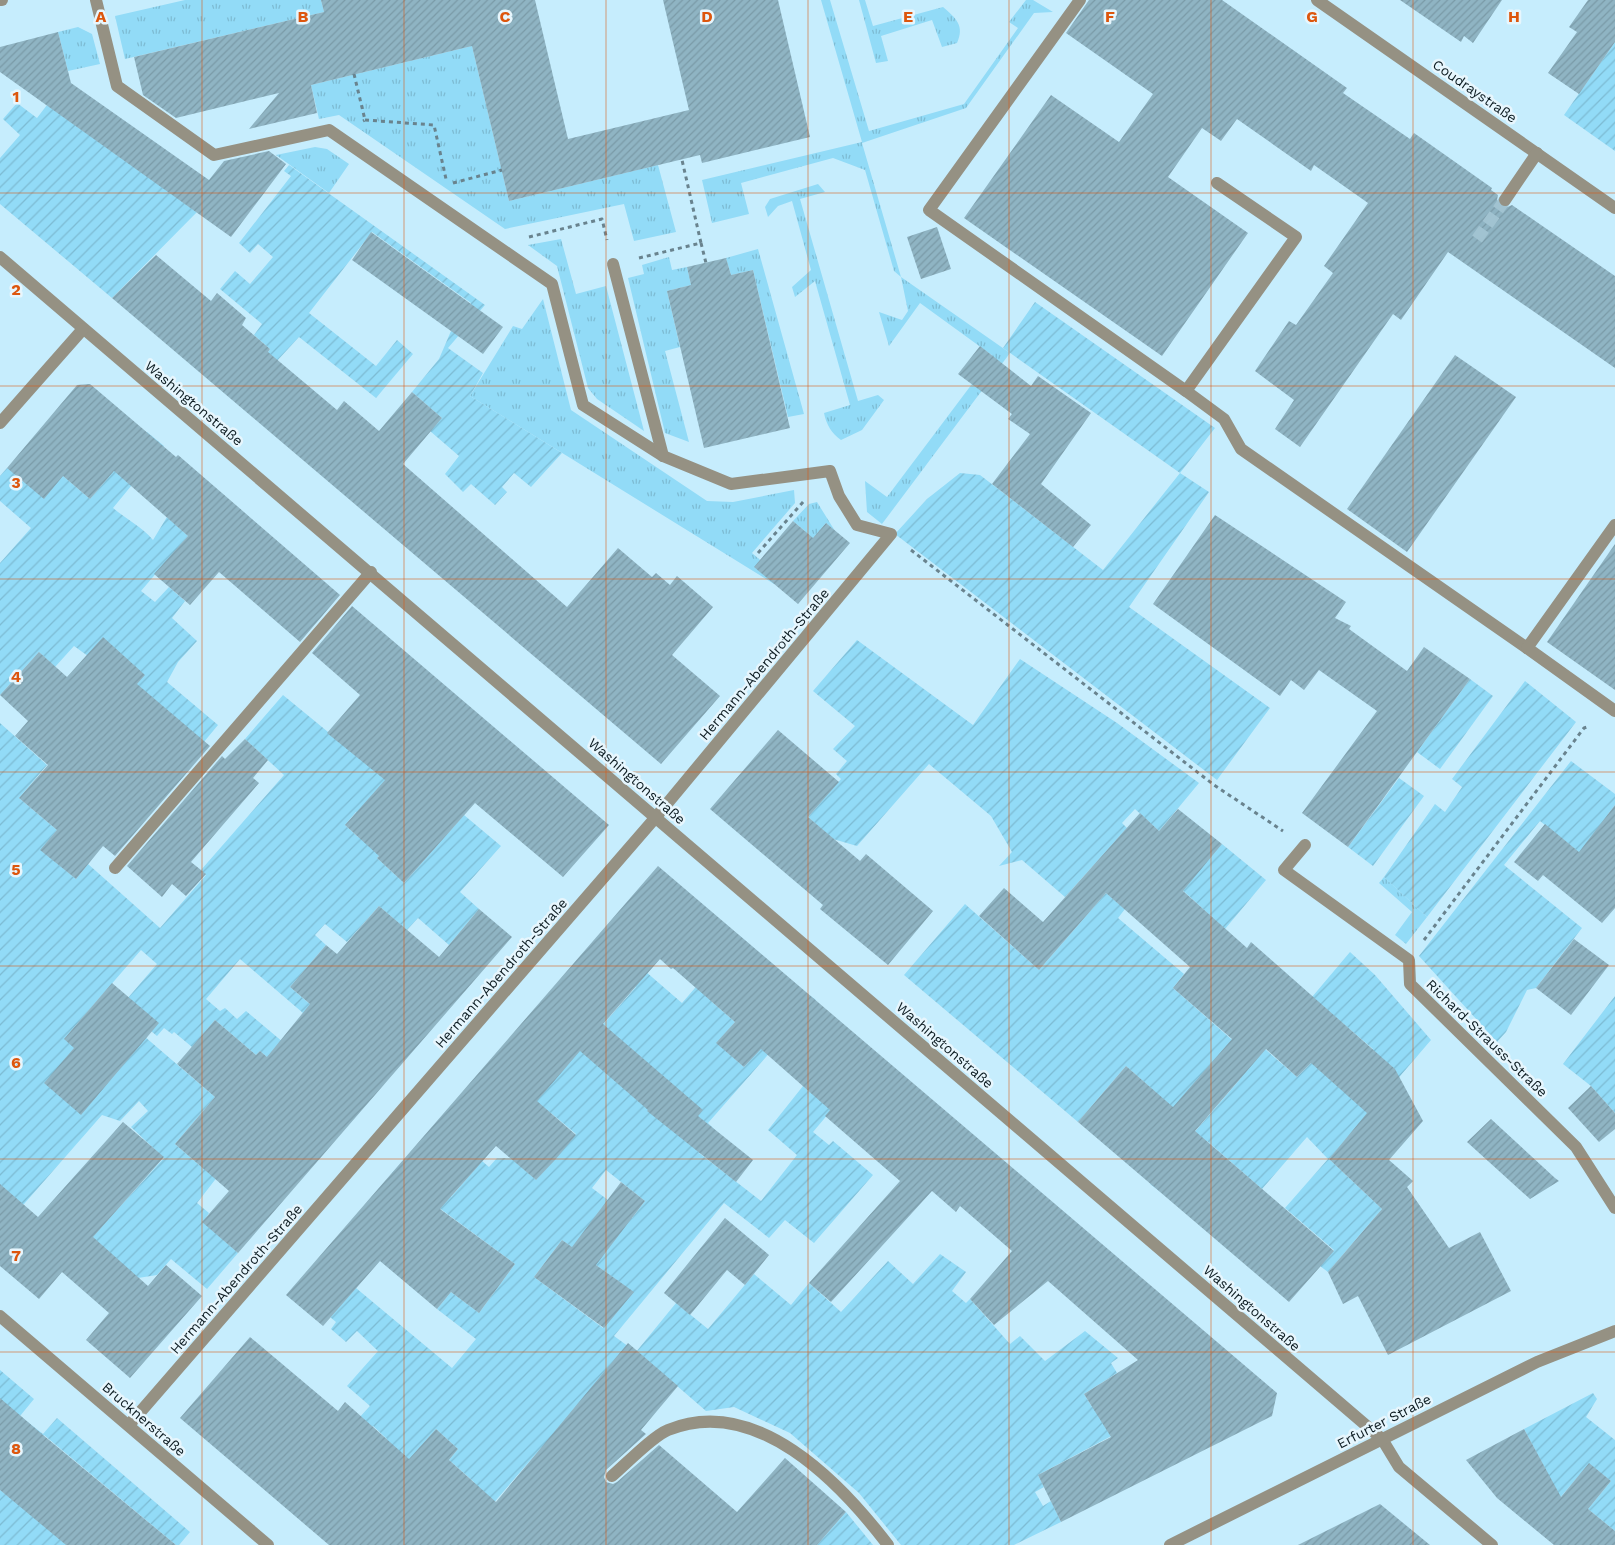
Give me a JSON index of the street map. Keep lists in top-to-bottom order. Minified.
{"streets":{"street":["Coudraystraße","Washingtonstraße","Hermann-Abendroth-Straße","Richard-Strauss-Straße","Brucknerstraße","Erfurter Straße"]},"crossings":[["Washingtonstraße","Hermann-Abendroth-Straße"],["Washingtonstraße","Erfurter Straße"],["Hermann-Abendroth-Straße","Brucknerstraße"]],"grid":{"columns":["A","B","C","D","E","F","G","H"],"rows":["1","2","3","4","5","6","7","8"]}}
